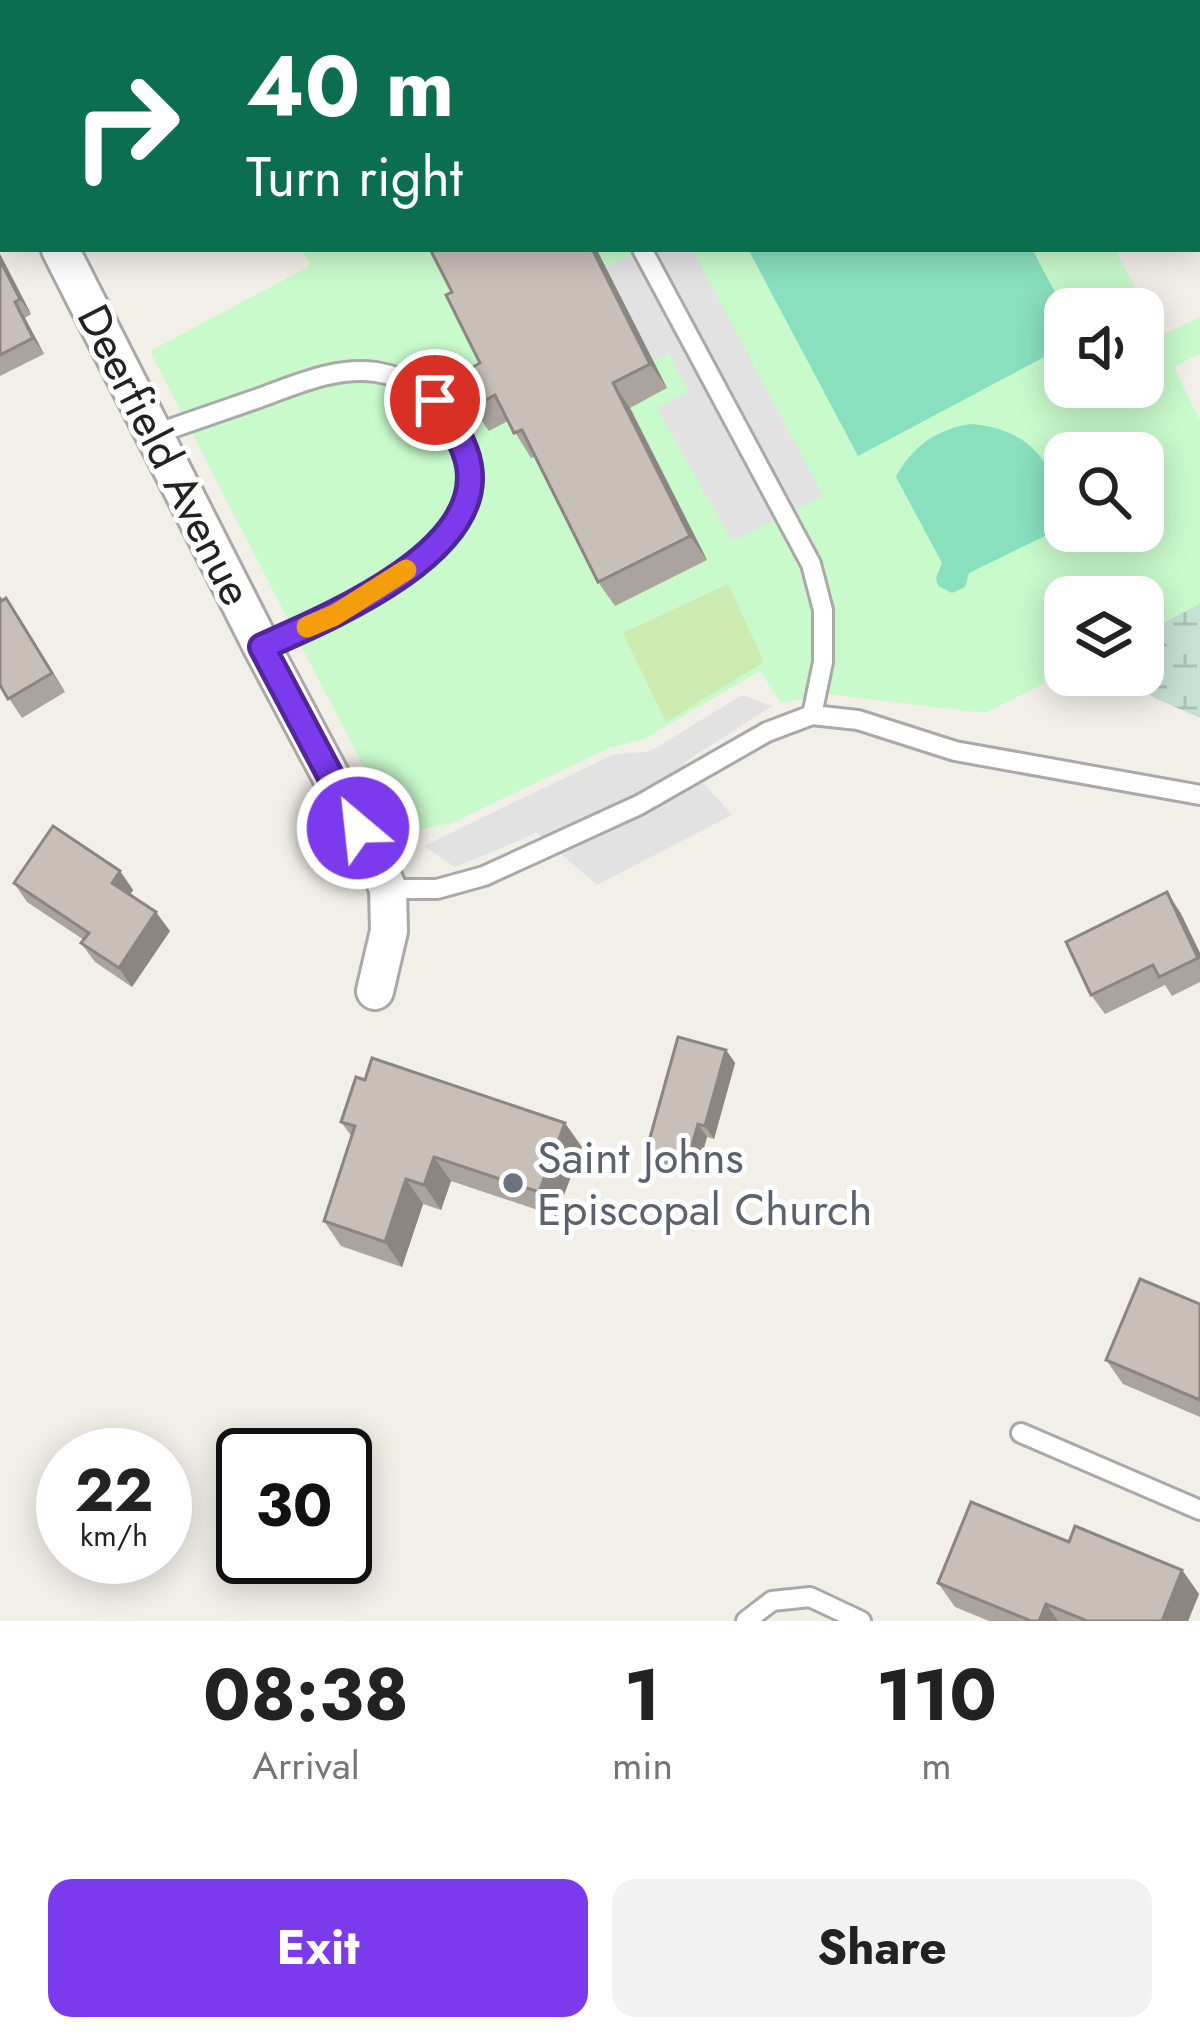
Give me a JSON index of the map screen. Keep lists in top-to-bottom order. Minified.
{"streets":{"street":["Deerfield Avenue"]},"places":["Saint Johns Episcopal Church"],"page":{"turn":["40 m","Turn right"],"speed":"22 km/h","limit":"30","eta":["08:38","Arrival","1","min","110","m"],"buttons":["Exit","Share"]}}
